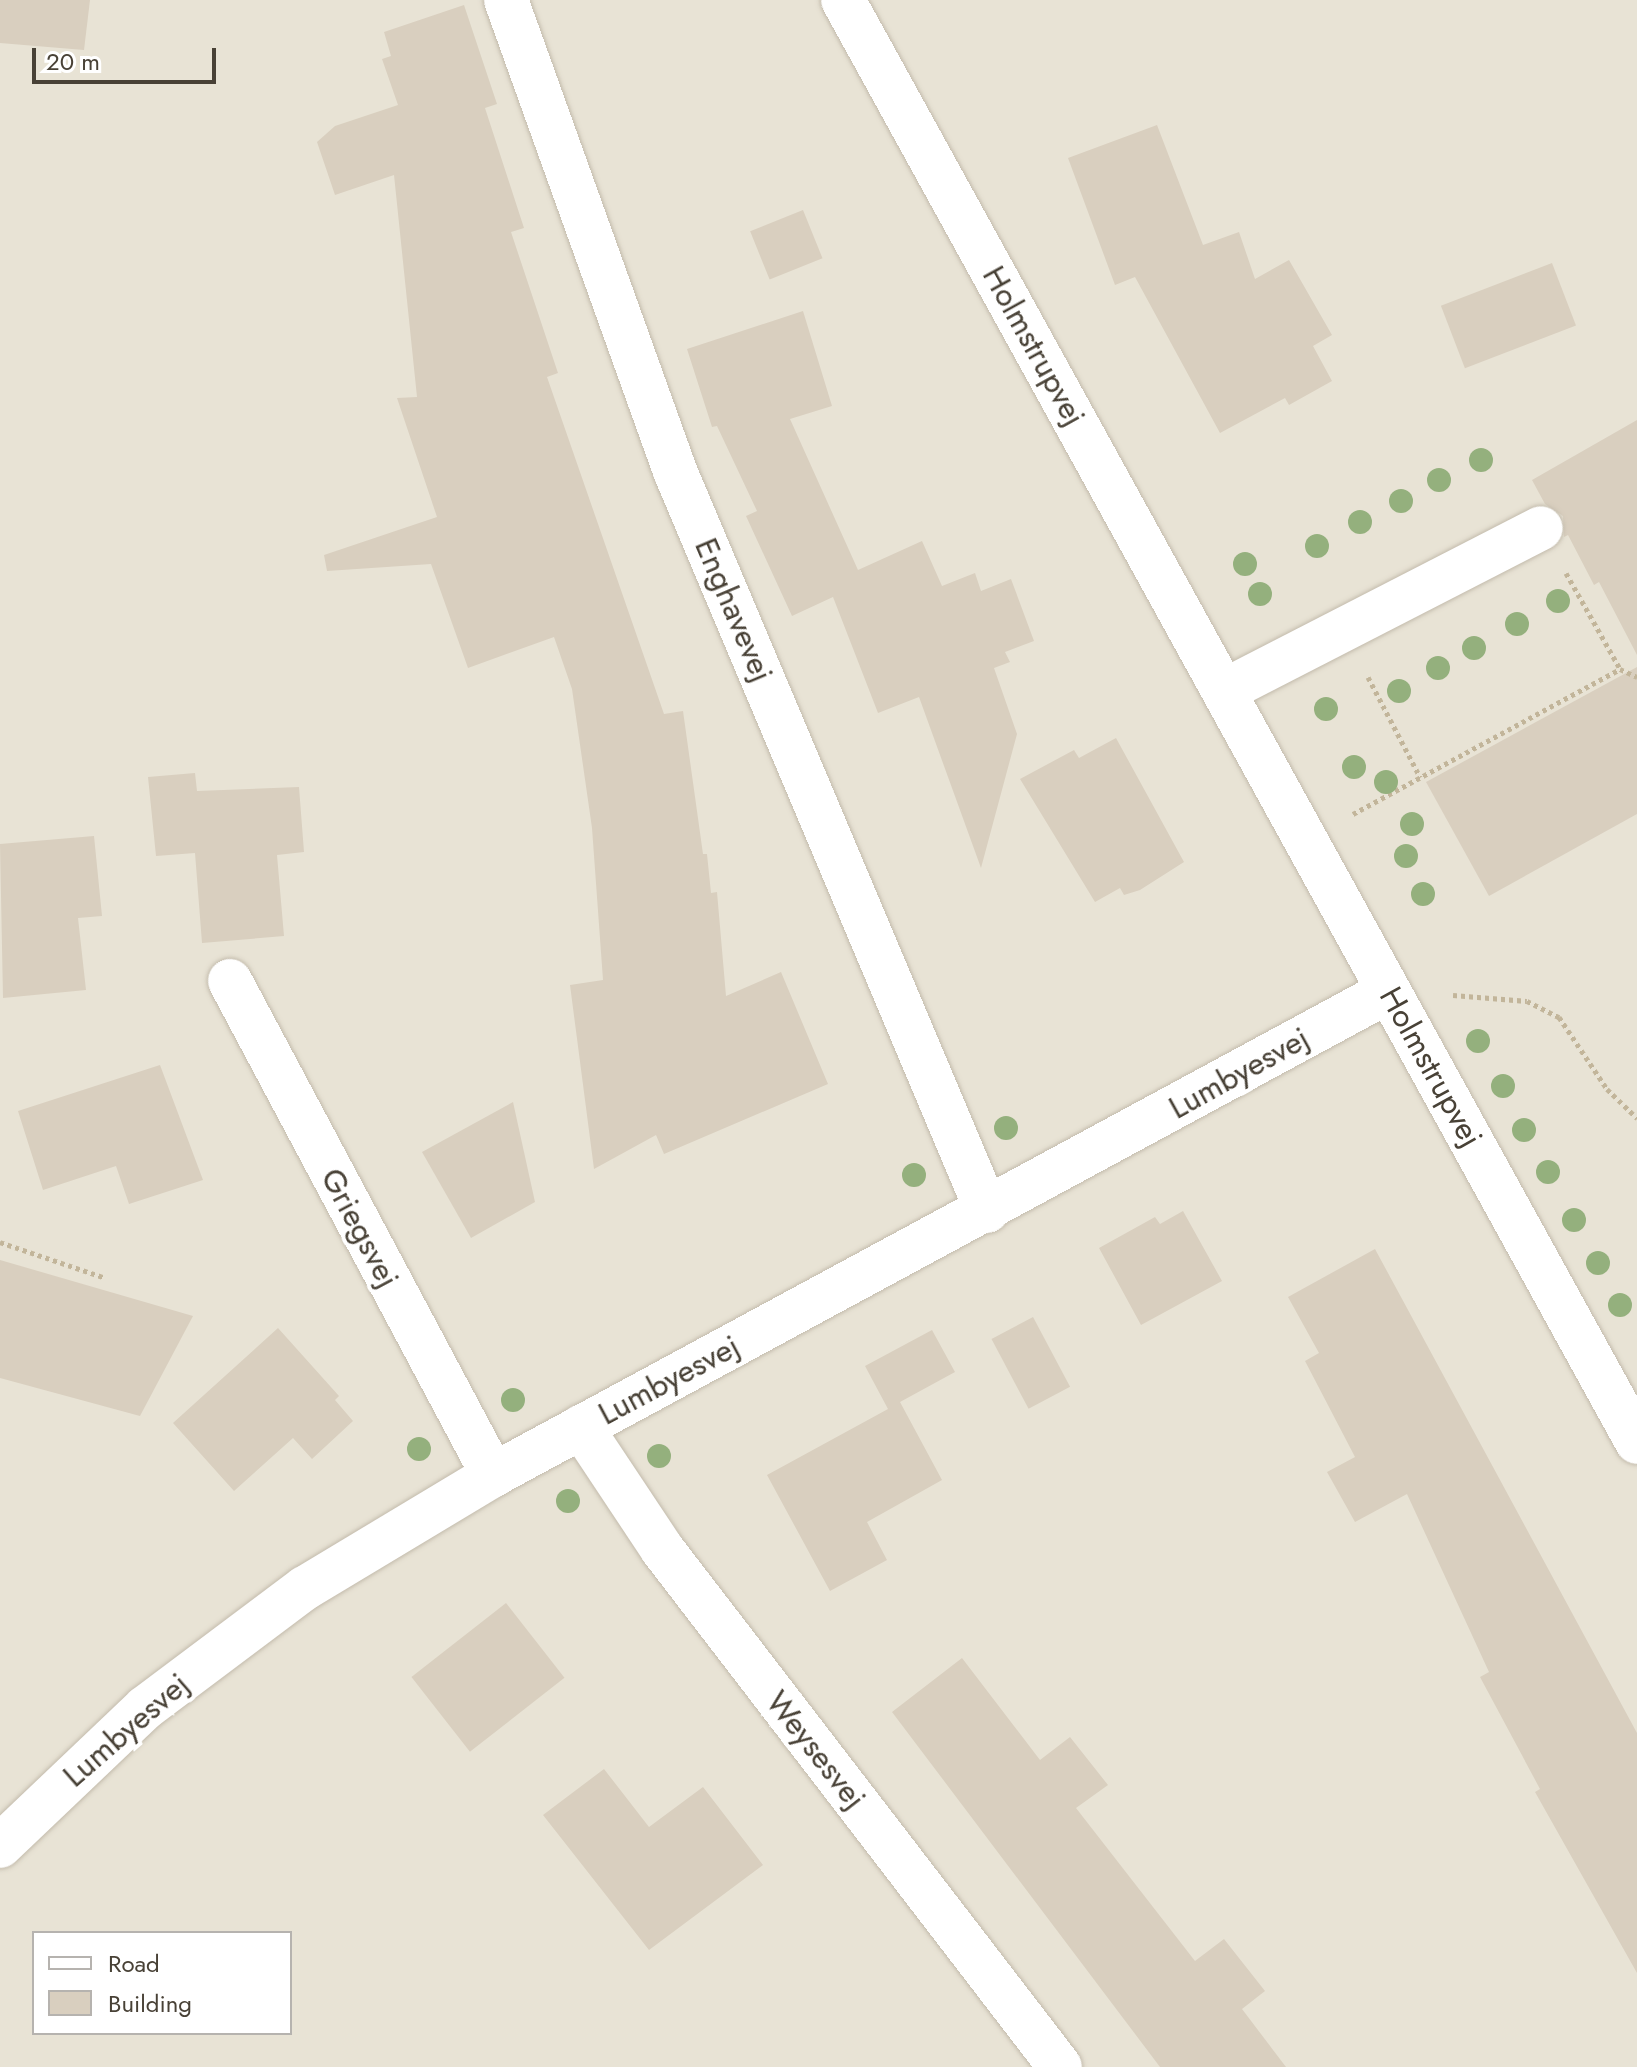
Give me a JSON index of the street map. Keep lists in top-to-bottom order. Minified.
{"streets":{"street":["Holmstrupvej","Enghavevej","Lumbyesvej","Griegsvej","Weysesvej"]},"crossings":[["Holmstrupvej","Lumbyesvej"],["Enghavevej","Lumbyesvej"],["Lumbyesvej","Griegsvej"],["Lumbyesvej","Weysesvej"]],"legend":["Road","Building"],"scale_bar":"20 m"}
